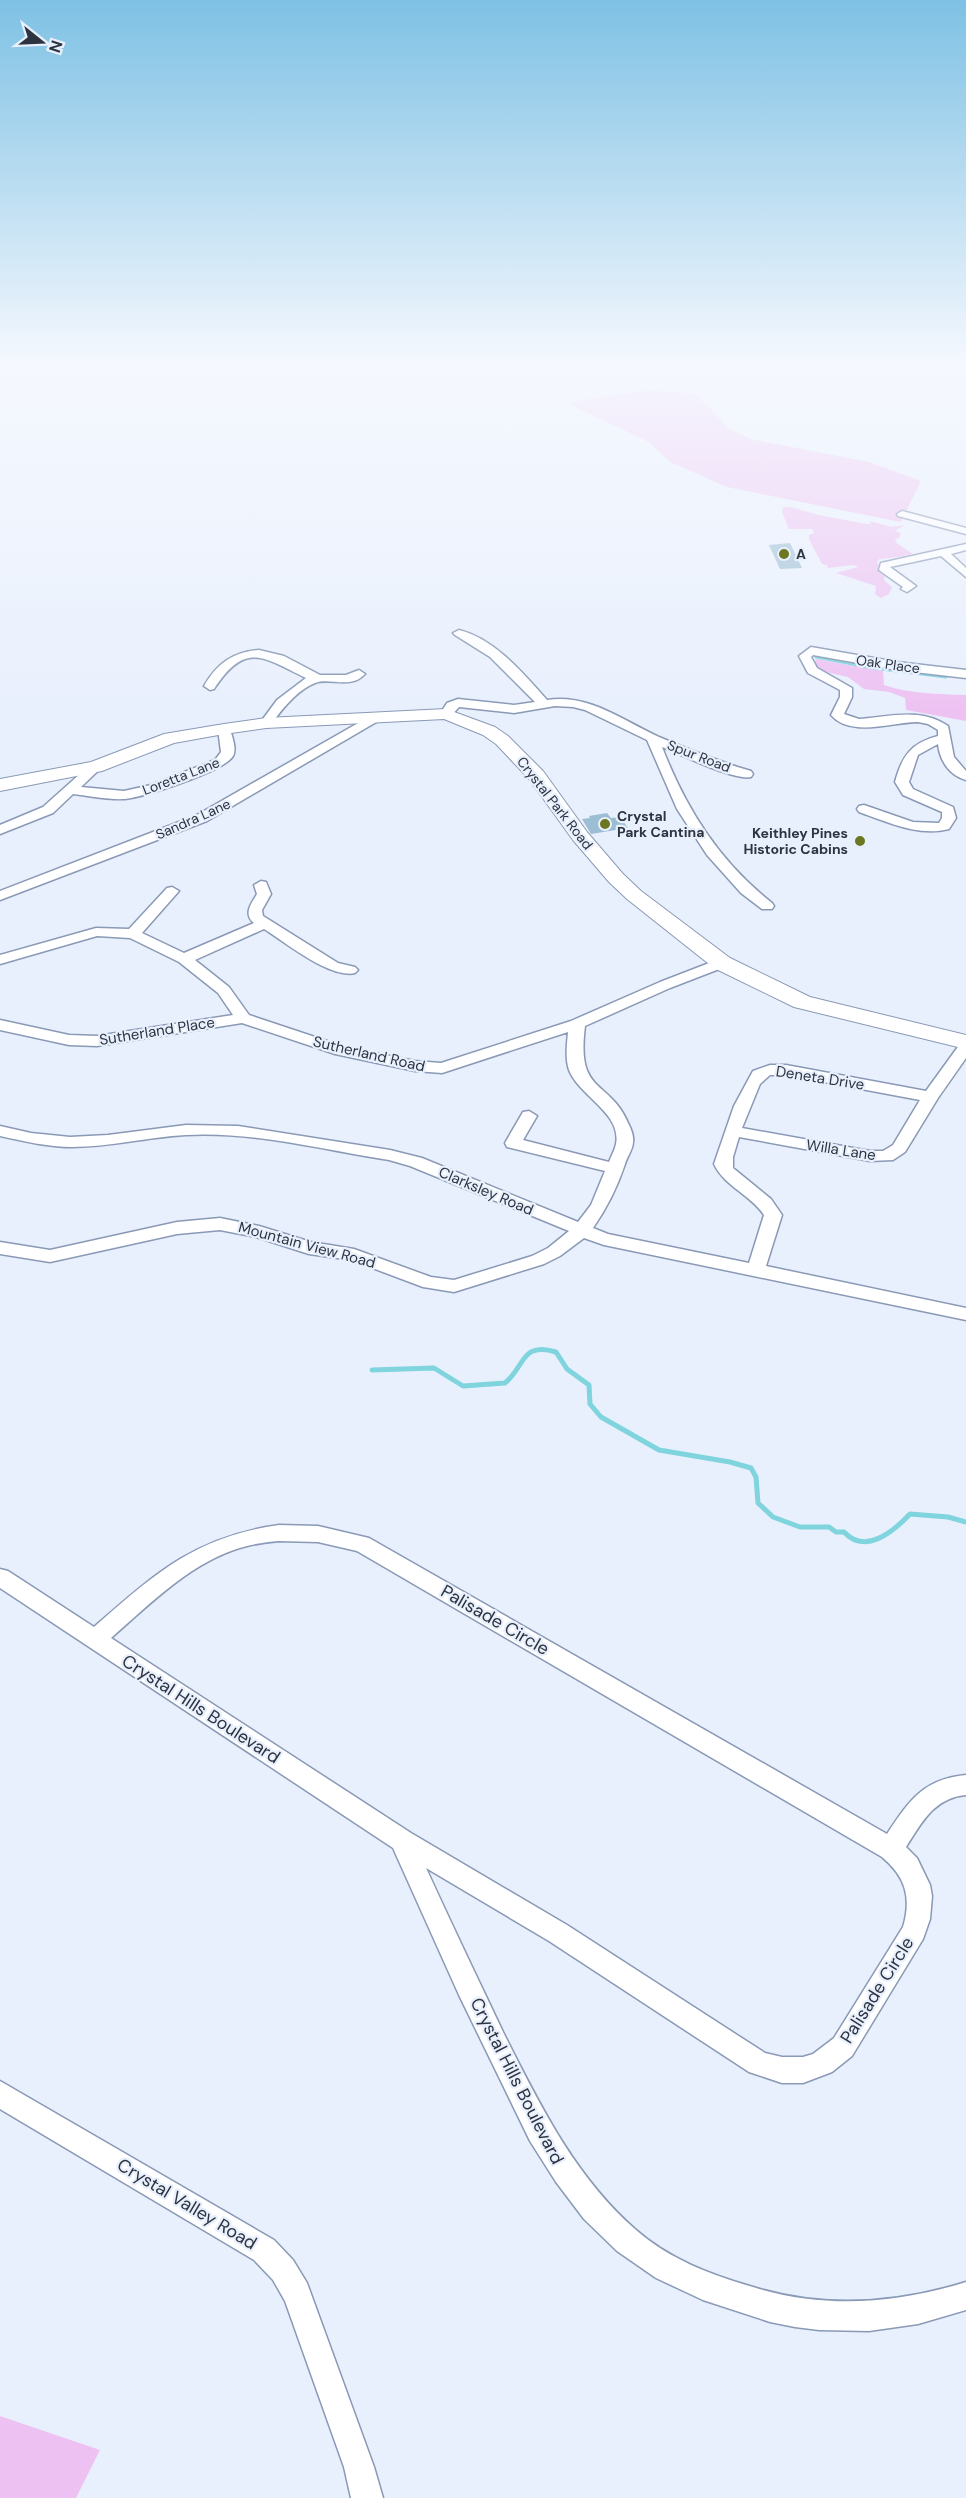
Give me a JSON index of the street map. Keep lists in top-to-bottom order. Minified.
{"streets":{"street":["Oak Place","Spur Road","Loretta Lane","Crystal Park Road","Sandra Lane","Sutherland Place","Sutherland Road","Deneta Drive","Willa Lane","Clarksley Road","Mountain View Road","Palisade Circle","Crystal Hills Boulevard","Crystal Valley Road"]},"crossings":[["Spur Road","Crystal Park Road"],["Loretta Lane","Crystal Park Road"],["Crystal Park Road","Sandra Lane"],["Crystal Park Road","Sutherland Road"],["Sutherland Place","Sutherland Road"],["Sutherland Road","Mountain View Road"],["Deneta Drive","Willa Lane"],["Deneta Drive","Clarksley Road"],["Clarksley Road","Mountain View Road"],["Palisade Circle","Crystal Hills Boulevard"]],"places":["A","Crystal Park Cantina","Keithley Pines Historic Cabins"],"north":"right"}
